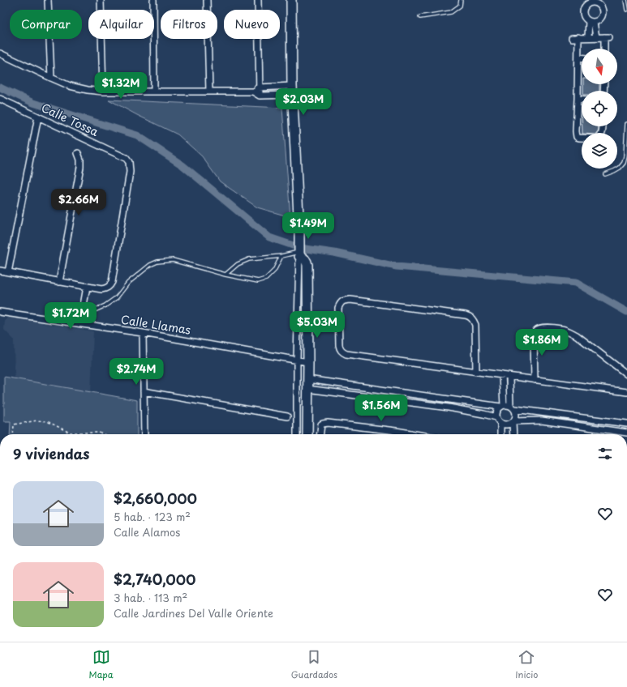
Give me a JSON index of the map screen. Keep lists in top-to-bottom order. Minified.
{"streets":{"street":["Calle Tossa","Calle Llamas"]},"north":"bottom","page":{"chip":["Comprar","Alquilar","Filtros","Nuevo"],"price":["$1.32M","$2.03M","$2.66M","$1.49M","$1.72M","$5.03M","$1.86M","$2.74M","$1.56M"],"heading":"9 viviendas","list":[{"name":"$2,660,000","note":"5 hab. · 123 m² · Calle Alamos"},{"name":"$2,740,000","note":"3 hab. · 113 m² · Calle Jardines Del Valle Oriente"}],"tabs":["Mapa","Guardados","Inicio"]}}
